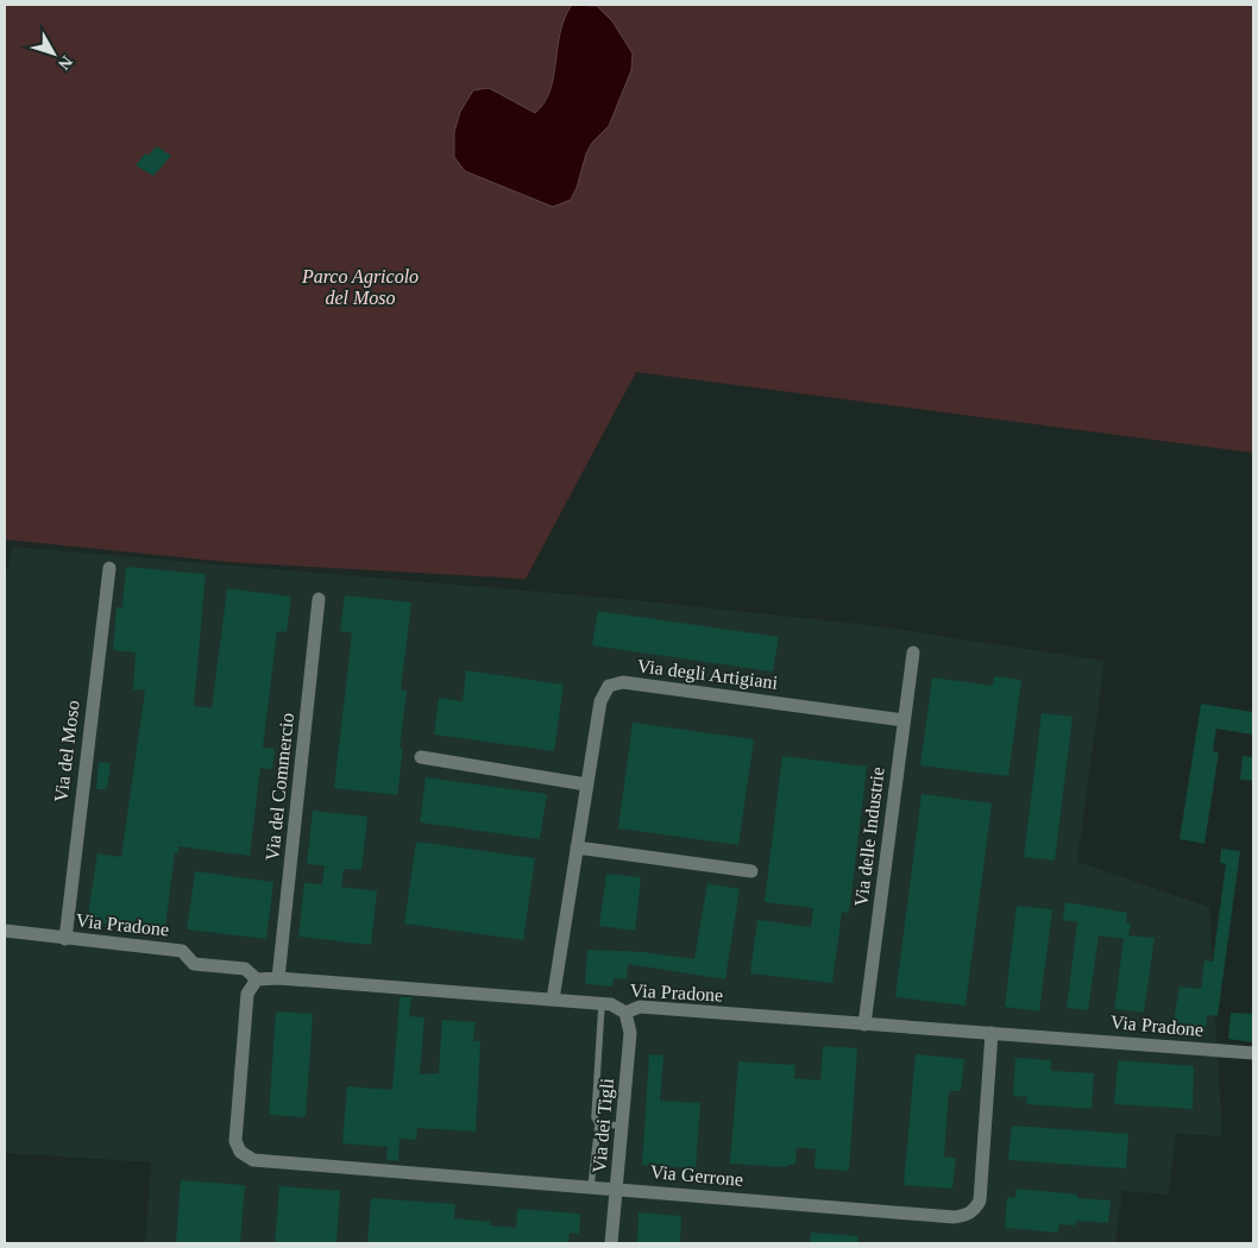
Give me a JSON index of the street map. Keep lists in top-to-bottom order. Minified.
{"streets":{"street":["Via degli Artigiani","Via del Moso","Via del Commercio","Via delle Industrie","Via Pradone","Via dei Tigli","Via Gerrone"]},"crossings":[["Via degli Artigiani","Via delle Industrie"],["Via degli Artigiani","Via Pradone"],["Via del Moso","Via Pradone"],["Via del Commercio","Via Pradone"],["Via delle Industrie","Via Pradone"],["Via Pradone","Via dei Tigli"],["Via Pradone","Via Gerrone"],["Via dei Tigli","Via Gerrone"]],"parks":["Parco Agricolo del Moso"],"north":"bottom right"}
